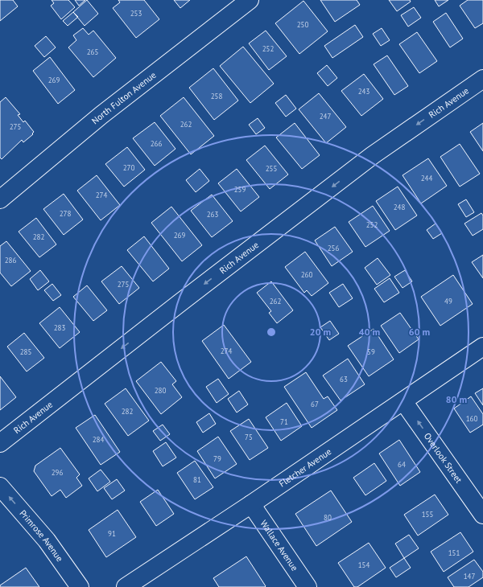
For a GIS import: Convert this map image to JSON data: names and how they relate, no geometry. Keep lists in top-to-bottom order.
{
  "streets": {
    "street": [
      "North Fulton Avenue",
      "Rich Avenue",
      "Overlook Street",
      "Fletcher Avenue",
      "Primrose Avenue",
      "Wallace Avenue"
    ]
  },
  "crossings": [
    ["Overlook Street", "Fletcher Avenue"],
    ["Fletcher Avenue", "Wallace Avenue"]
  ],
  "one_way": ["Rich Avenue", "Overlook Street", "Primrose Avenue"],
  "house_numbers": [
    "253",
    "250",
    "252",
    "265",
    "269",
    "243",
    "258",
    "247",
    "262",
    "275",
    "266",
    "270",
    "255",
    "244",
    "259",
    "274",
    "248",
    "278",
    "263",
    "252",
    "269",
    "282",
    "256",
    "286",
    "260",
    "275",
    "262",
    "49",
    "283",
    "274",
    "285",
    "59",
    "63",
    "280",
    "67",
    "282",
    "160",
    "71",
    "75",
    "284",
    "79",
    "64",
    "296",
    "81",
    "155",
    "80",
    "91",
    "151",
    "154",
    "147"
  ],
  "rings": [
    "20 m",
    "40 m",
    "60 m",
    "80 m"
  ]
}
